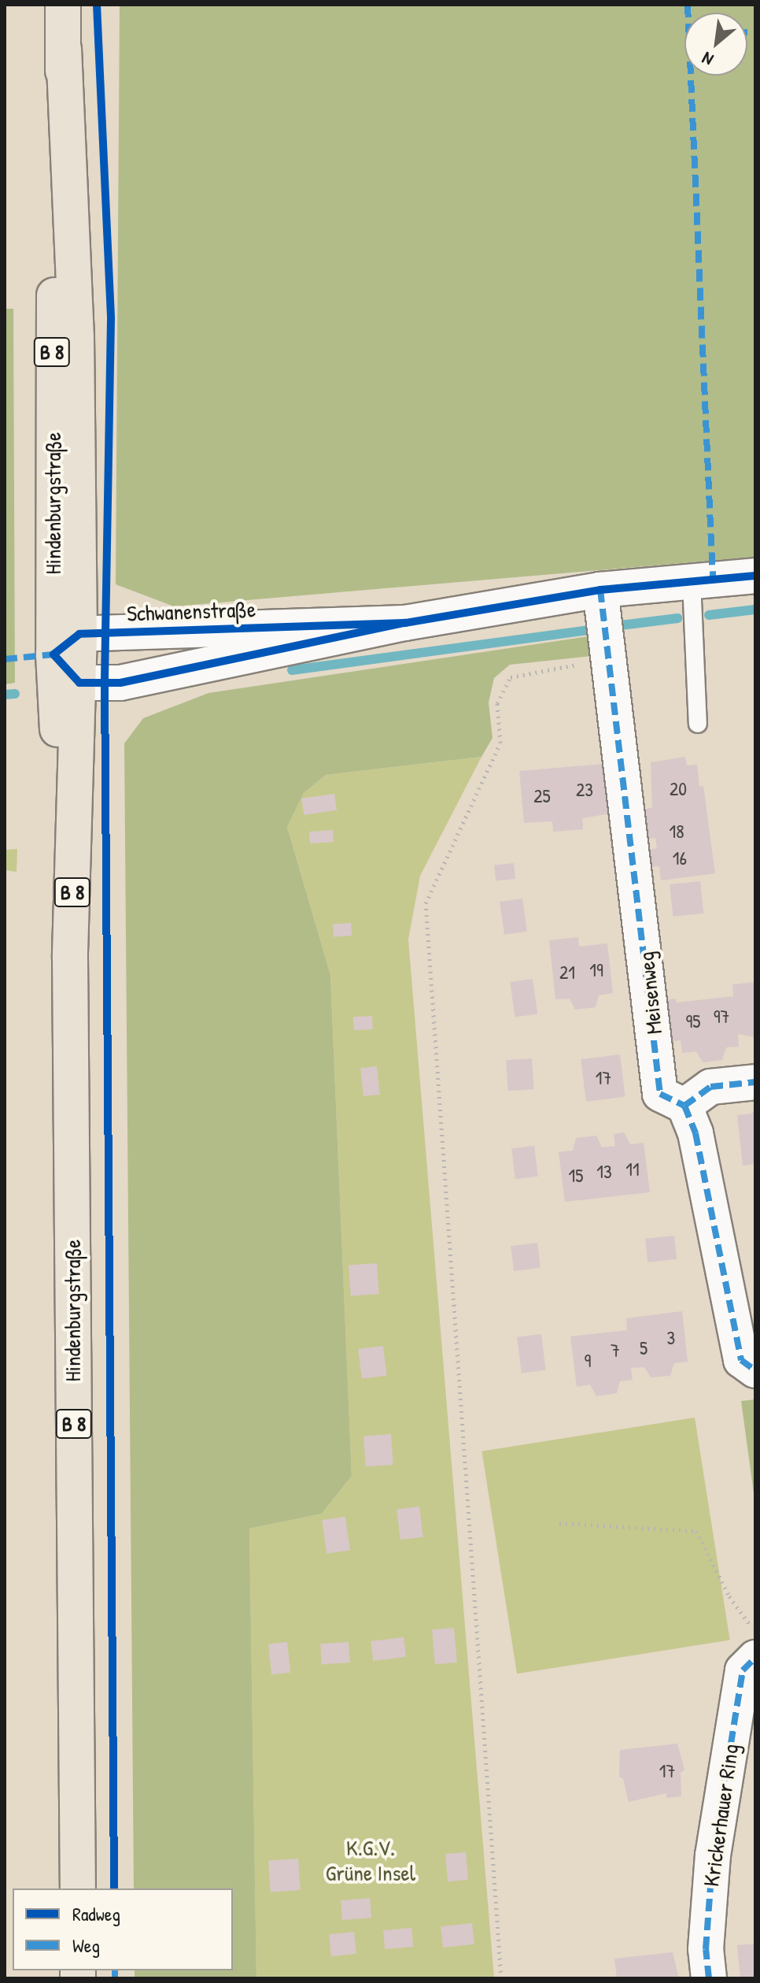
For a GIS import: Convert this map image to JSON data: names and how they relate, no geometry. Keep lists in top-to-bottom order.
{
  "streets": {
    "main road": ["B 8", "Hindenburgstraße"],
    "street": ["Schwanenstraße", "Meisenweg", "Krickerhauer Ring"]
  },
  "crossings": [
    ["Hindenburgstraße", "Schwanenstraße"],
    ["Schwanenstraße", "Meisenweg"]
  ],
  "parks": ["K.G.V. Grüne Insel"],
  "house_numbers": [
    "20",
    "23",
    "25",
    "18",
    "16",
    "19",
    "21",
    "97",
    "95",
    "17",
    "11",
    "13",
    "15",
    "3",
    "5",
    "7",
    "9",
    "17"
  ],
  "legend": ["Radweg", "Weg"],
  "north": "bottom left"
}
